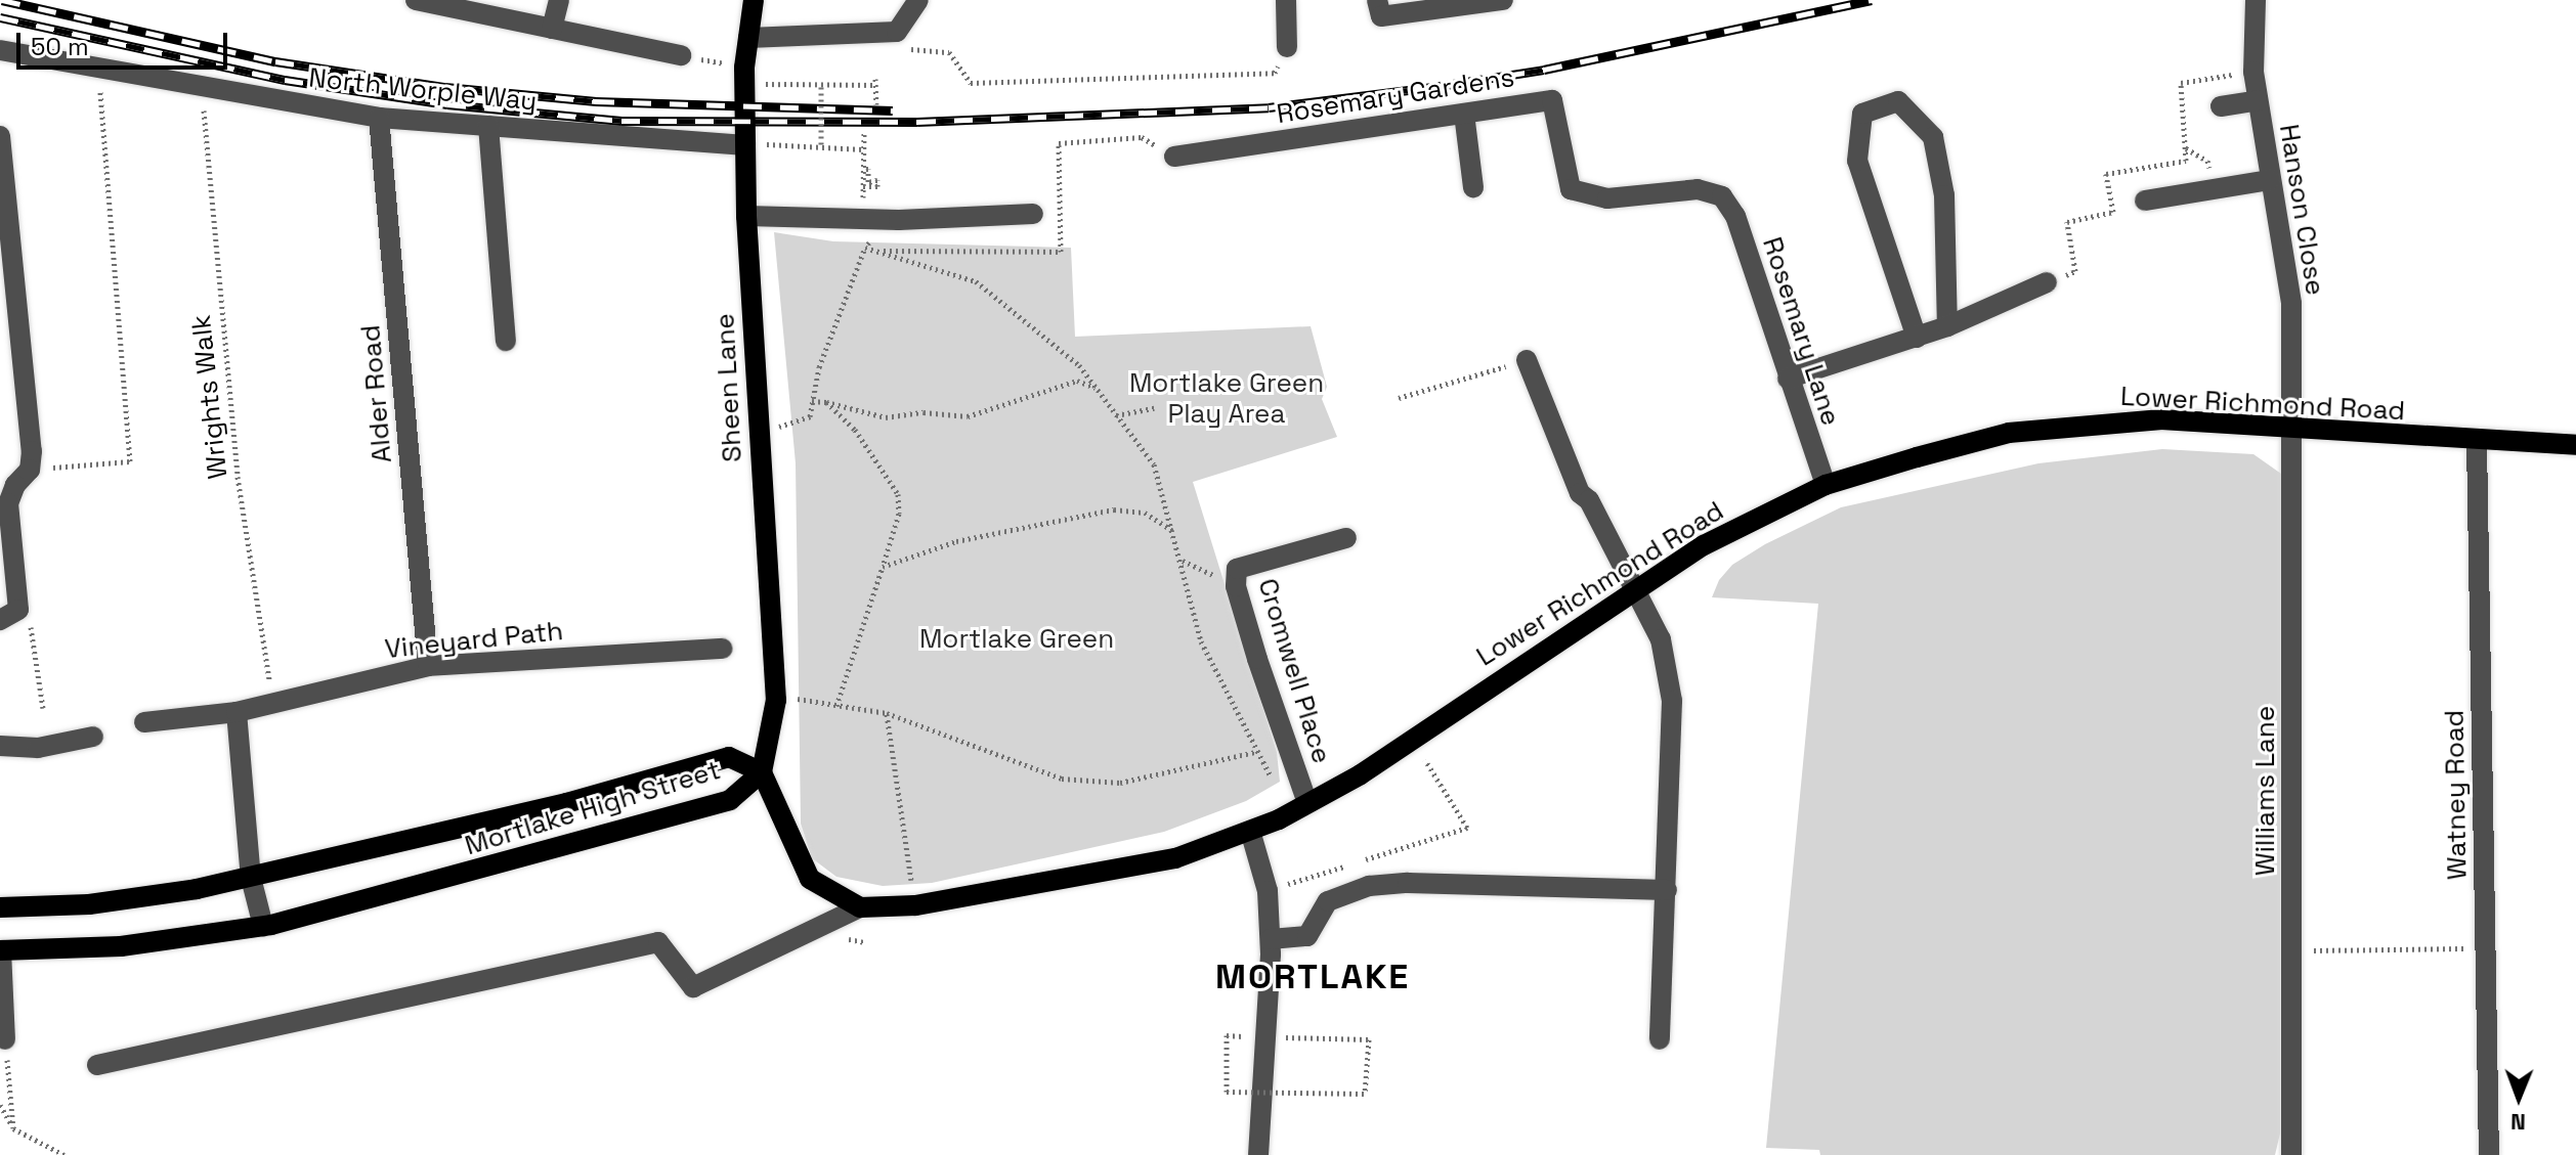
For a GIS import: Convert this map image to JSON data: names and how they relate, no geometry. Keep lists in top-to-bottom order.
{
  "streets": {
    "main road": ["Sheen Lane", "Lower Richmond Road", "Mortlake High Street"],
    "street": [
      "North Worple Way",
      "Rosemary Gardens",
      "Hanson Close",
      "Rosemary Lane",
      "Alder Road",
      "Vineyard Path",
      "Cromwell Place",
      "Williams Lane",
      "Watney Road"
    ],
    "path": ["Wrights Walk"]
  },
  "crossings": [
    ["North Worple Way", "Sheen Lane"],
    ["North Worple Way", "Alder Road"],
    ["North Worple Way", "Wrights Walk"],
    ["Rosemary Gardens", "Rosemary Lane"],
    ["Hanson Close", "Lower Richmond Road"],
    ["Hanson Close", "Williams Lane"],
    ["Rosemary Lane", "Lower Richmond Road"],
    ["Sheen Lane", "Mortlake High Street"],
    ["Alder Road", "Vineyard Path"],
    ["Wrights Walk", "Vineyard Path"],
    ["Lower Richmond Road", "Cromwell Place"],
    ["Lower Richmond Road", "Williams Lane"],
    ["Lower Richmond Road", "Watney Road"]
  ],
  "districts": ["MORTLAKE"],
  "parks": ["Mortlake Green Play Area", "Mortlake Green"],
  "scale_bar": "50 m",
  "north": "bottom"
}
